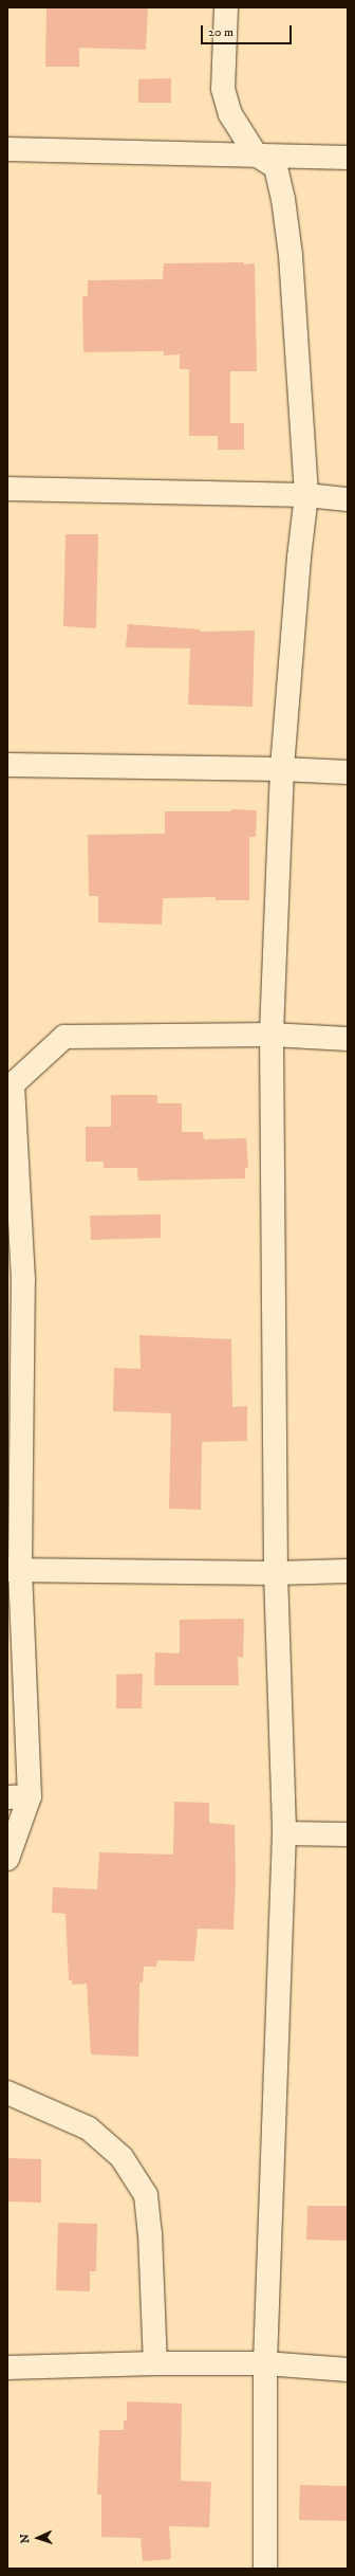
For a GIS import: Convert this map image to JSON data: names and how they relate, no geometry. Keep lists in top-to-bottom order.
{
  "scale_bar": "20 m",
  "north": "left"
}
